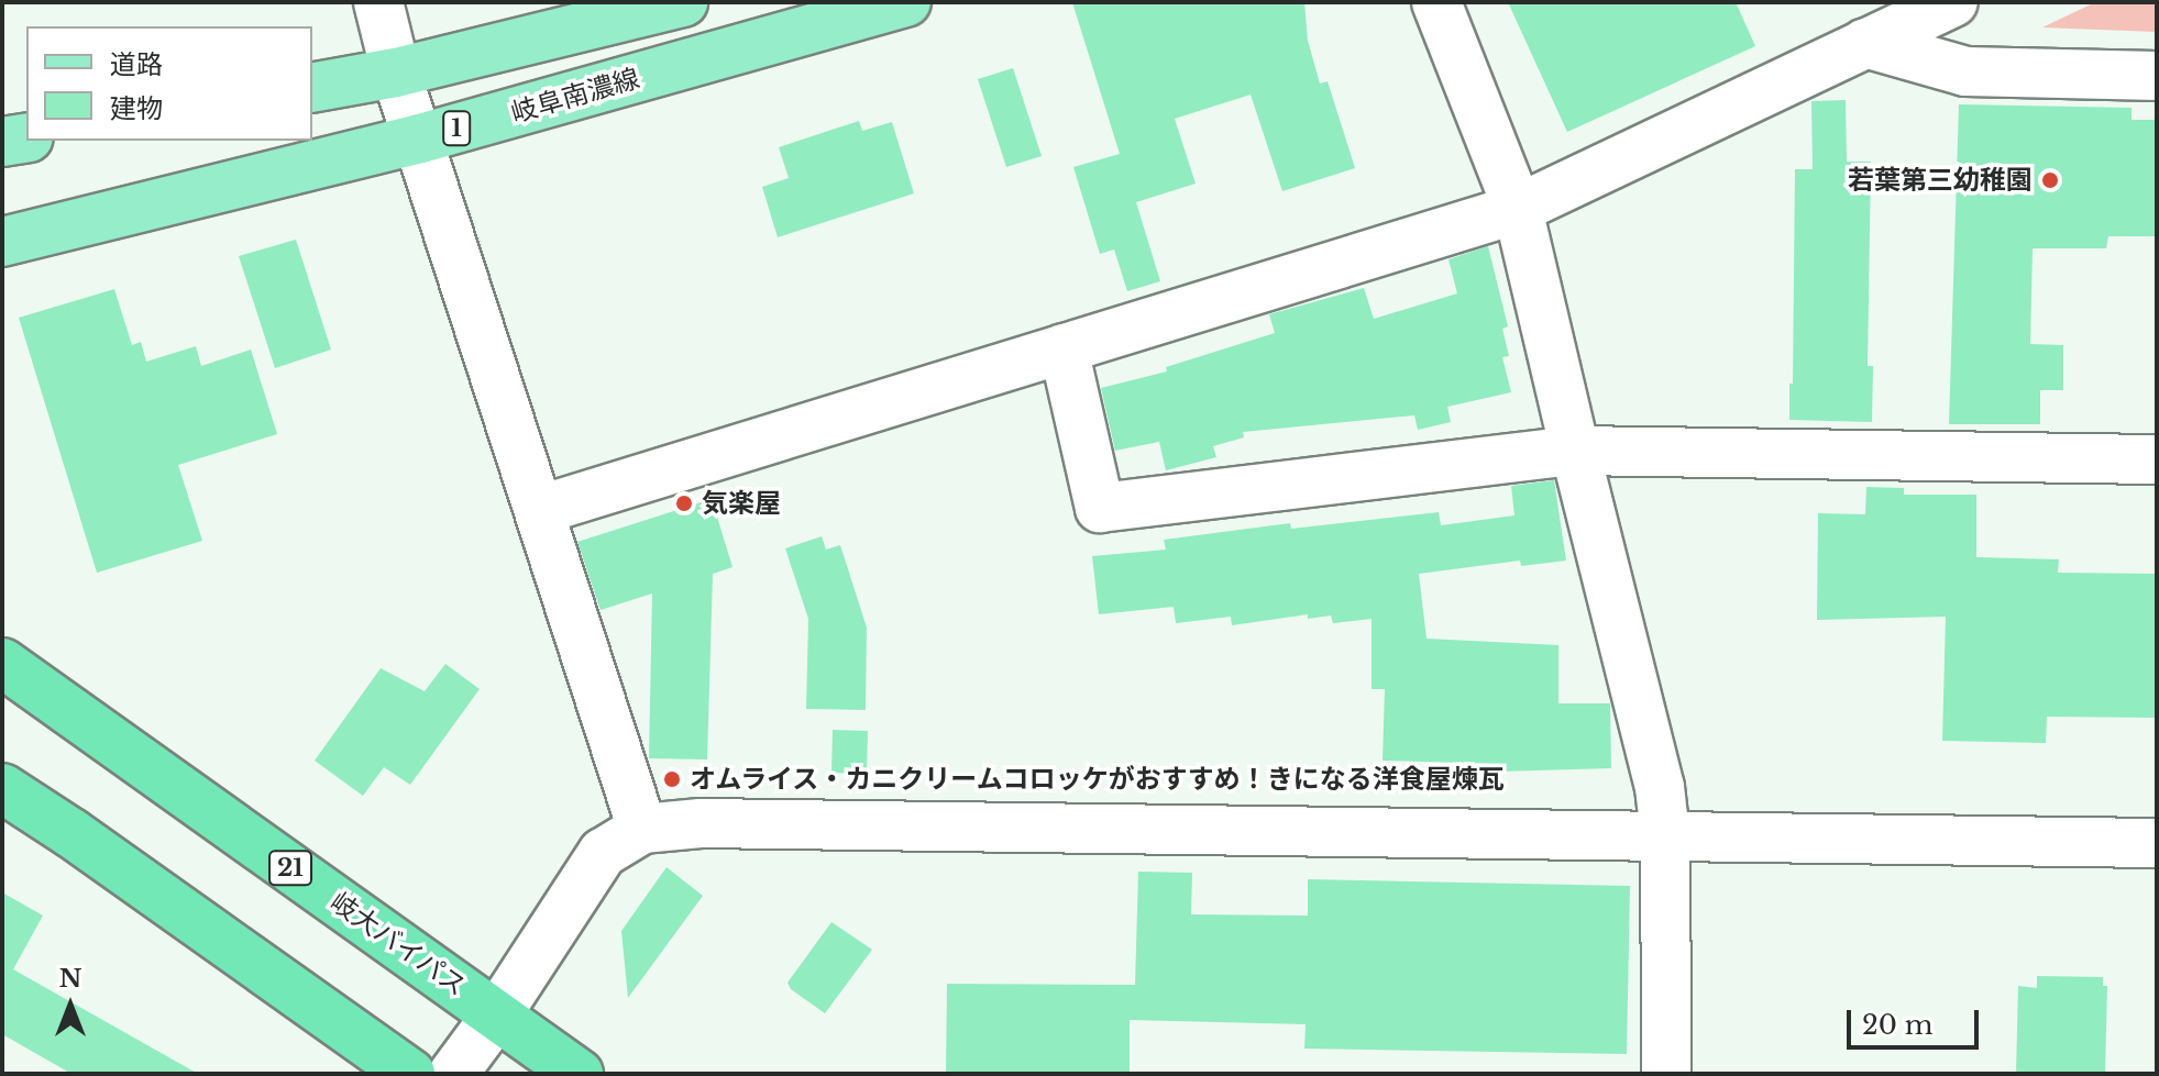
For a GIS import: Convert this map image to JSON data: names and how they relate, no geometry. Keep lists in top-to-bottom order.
{
  "streets": {
    "highway": ["21", "岐大バイパス"],
    "main road": ["岐阜南濃線", "1"]
  },
  "places": ["若葉第三幼稚園", "気楽屋", "オムライス・カニクリームコロッケがおすすめ！きになる洋食屋煉瓦"],
  "legend": ["道路", "建物"],
  "scale_bar": "20 m",
  "north": "top"
}
